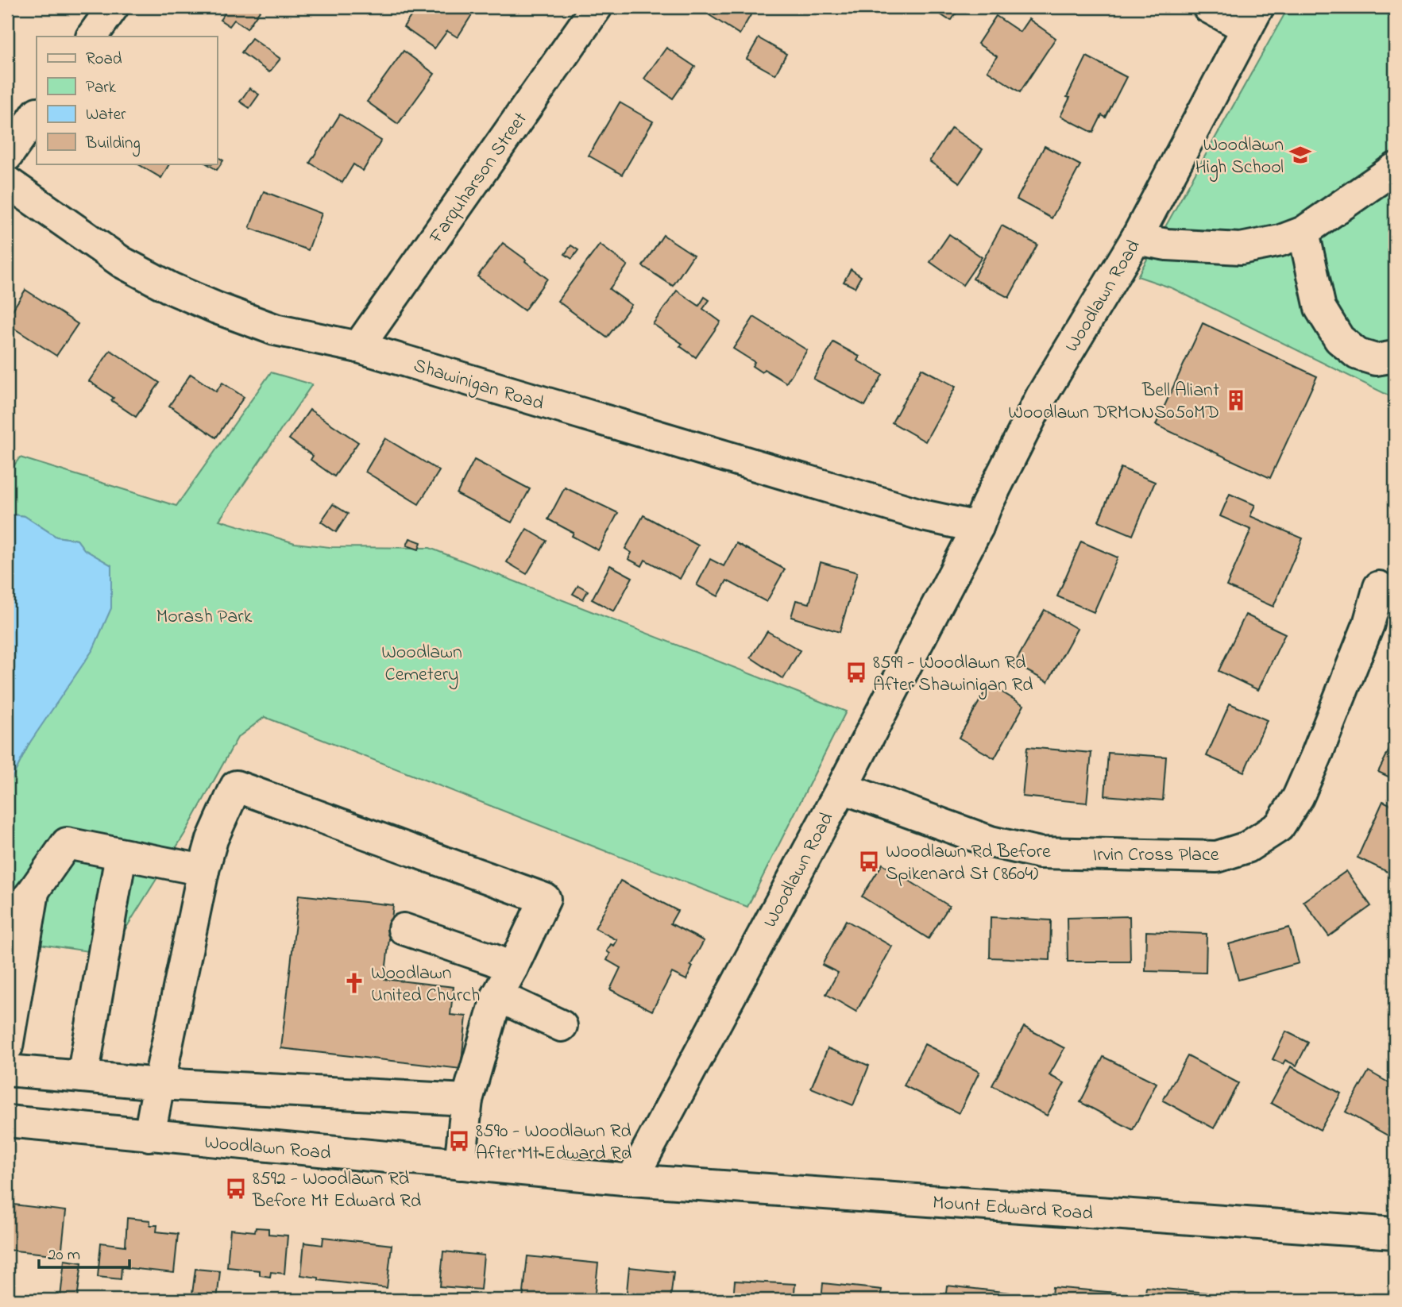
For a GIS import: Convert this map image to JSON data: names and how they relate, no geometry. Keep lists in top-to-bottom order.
{
  "streets": {
    "street": [
      "Farquharson Street",
      "Woodlawn Road",
      "Shawinigan Road",
      "Irvin Cross Place",
      "Mount Edward Road"
    ]
  },
  "crossings": [
    ["Farquharson Street", "Shawinigan Road"],
    ["Woodlawn Road", "Shawinigan Road"],
    ["Woodlawn Road", "Irvin Cross Place"],
    ["Woodlawn Road", "Mount Edward Road"]
  ],
  "parks": ["Morash Park", "Woodlawn Cemetery"],
  "places": {
    "school or university": ["Woodlawn High School"],
    "building": ["Bell Aliant Woodlawn DRMONS050MD"],
    "bus stop": [
      "8599 - Woodlawn Rd After Shawinigan Rd",
      "Woodlawn Rd Before Spikenard St (8604)",
      "8590 - Woodlawn Rd After Mt Edward Rd",
      "8592 - Woodlawn Rd Before Mt Edward Rd"
    ],
    "church": ["Woodlawn United Church"]
  },
  "legend": [
    "Road",
    "Park",
    "Water",
    "Building"
  ],
  "scale_bar": "20 m"
}
